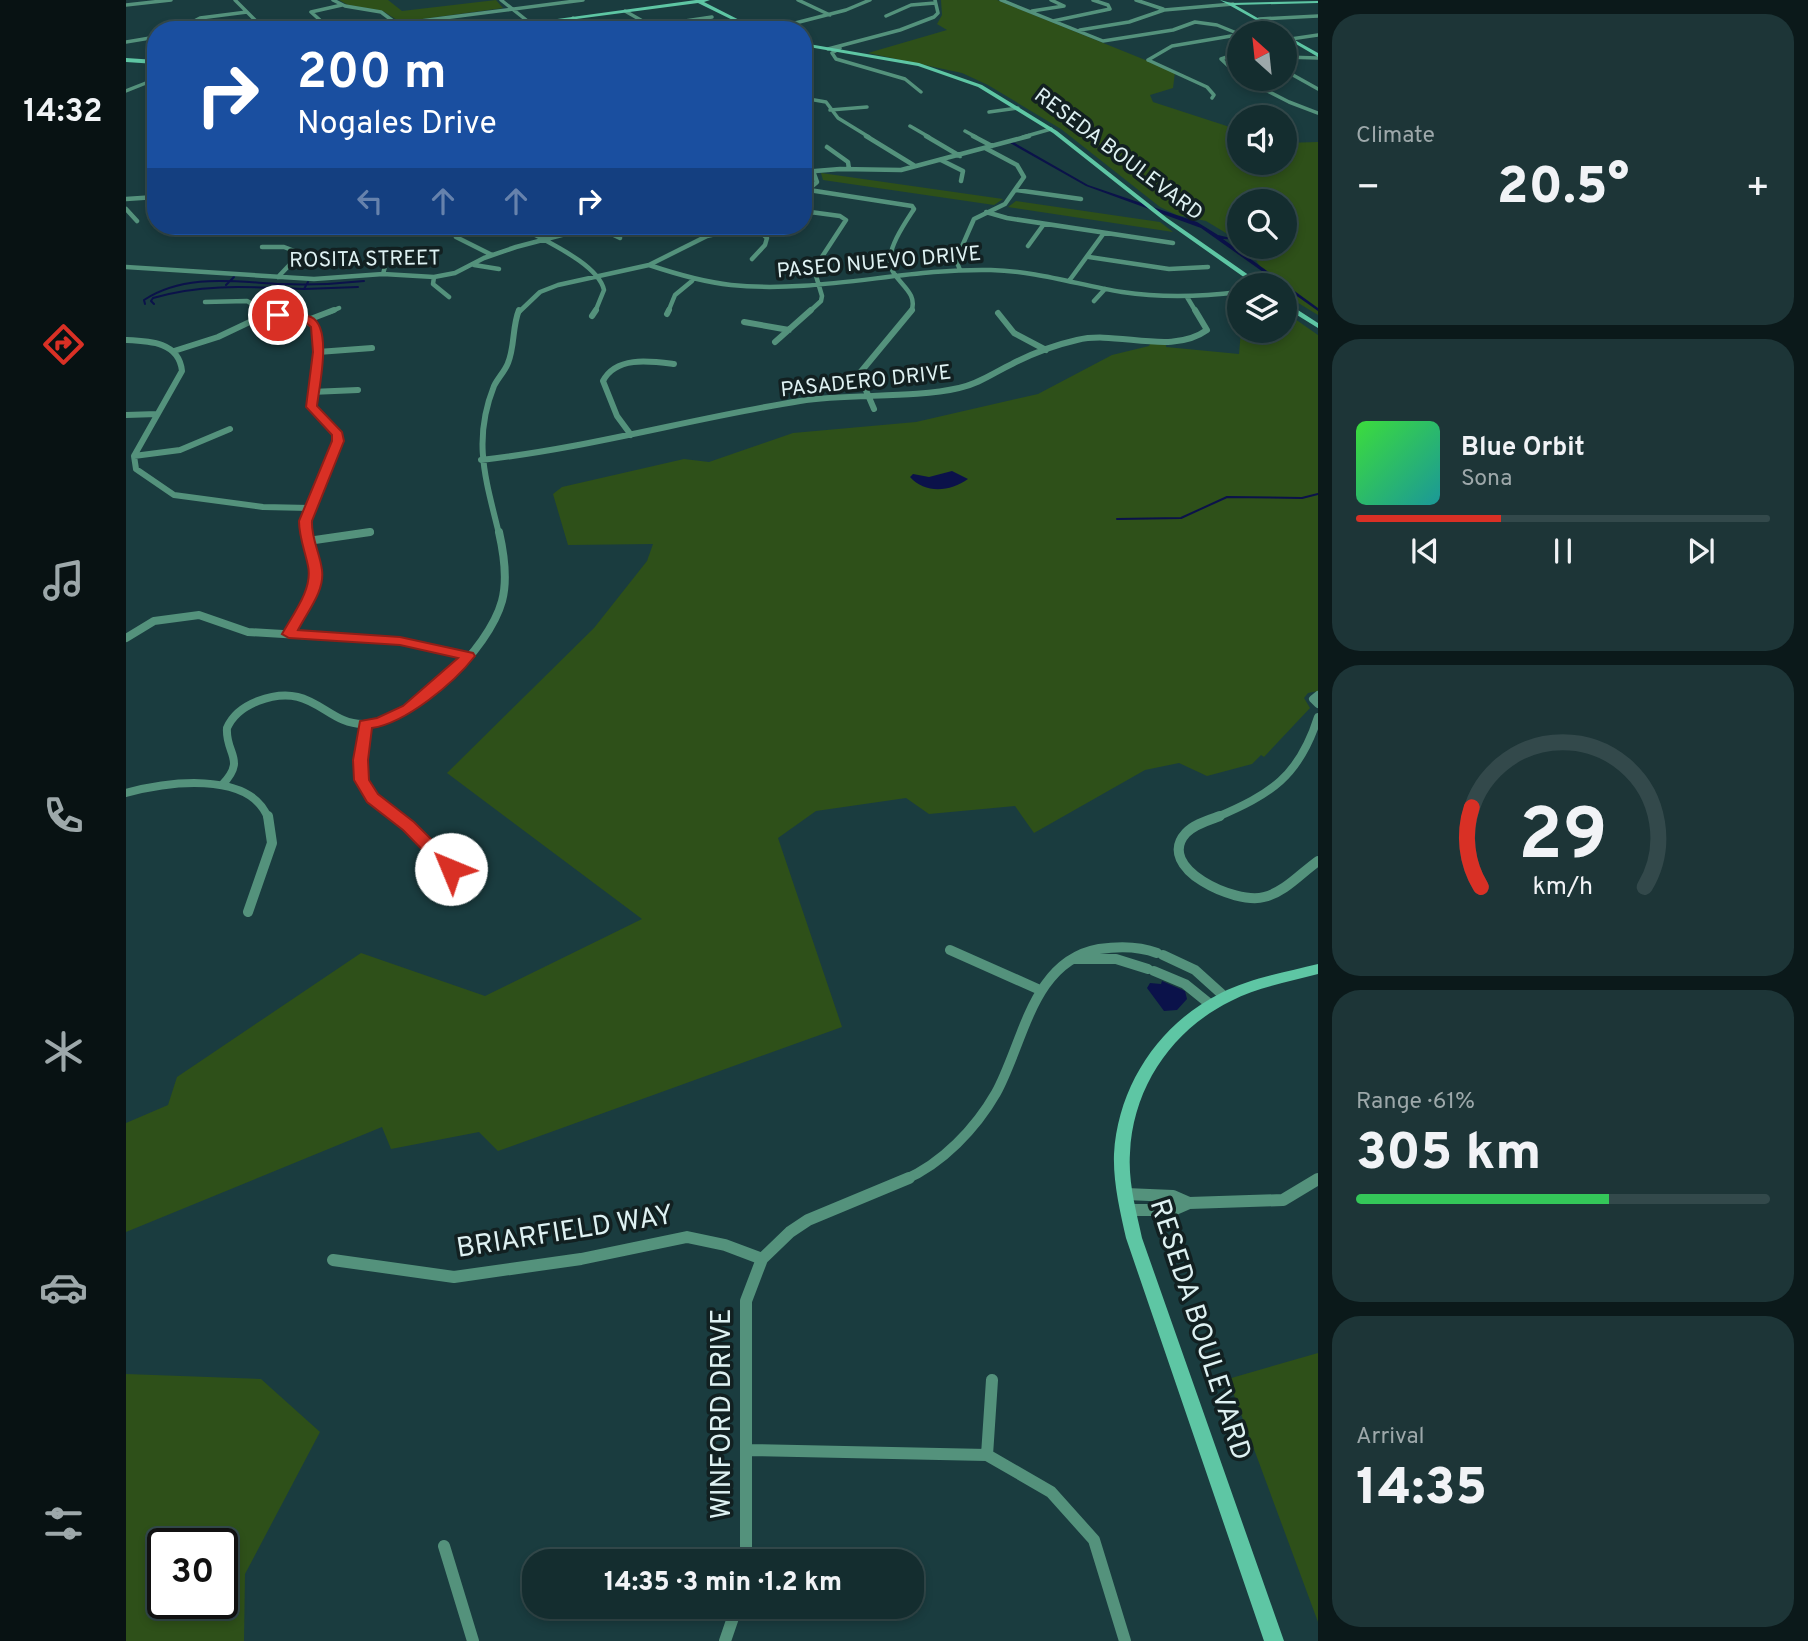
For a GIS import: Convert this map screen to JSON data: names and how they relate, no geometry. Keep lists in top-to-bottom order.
{
  "streets": {
    "main road": ["RESEDA BOULEVARD"],
    "street": [
      "ROSITA STREET",
      "PASEO NUEVO DRIVE",
      "PASADERO DRIVE",
      "BRIARFIELD WAY",
      "WINFORD DRIVE"
    ]
  },
  "crossings": [
    ["RESEDA BOULEVARD", "WINFORD DRIVE"],
    ["PASEO NUEVO DRIVE", "PASADERO DRIVE"],
    ["BRIARFIELD WAY", "WINFORD DRIVE"]
  ],
  "north": "top left",
  "page": {
    "tabs": "14:32",
    "tile": [
      "Climate",
      ["Range · 61%", "305 km"],
      ["Arrival", "14:35"]
    ],
    "turn": ["200 m", "Nogales Drive"],
    "heat": ["−", "20.5°", "+"],
    "song": ["Blue Orbit", "Sona"],
    "limit": "30",
    "trip": "14:35 · 3 min · 1.2 km",
    "gauge": ["29", "km/h"]
  }
}
